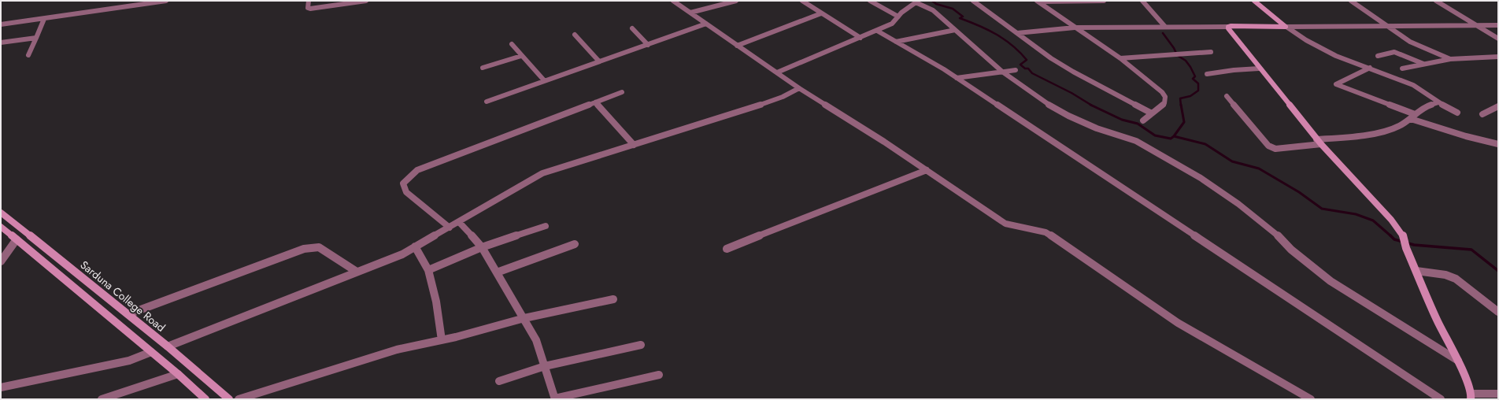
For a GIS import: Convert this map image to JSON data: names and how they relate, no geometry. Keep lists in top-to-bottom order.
{
  "streets": {
    "street": ["Sarduna College Road"]
  }
}
